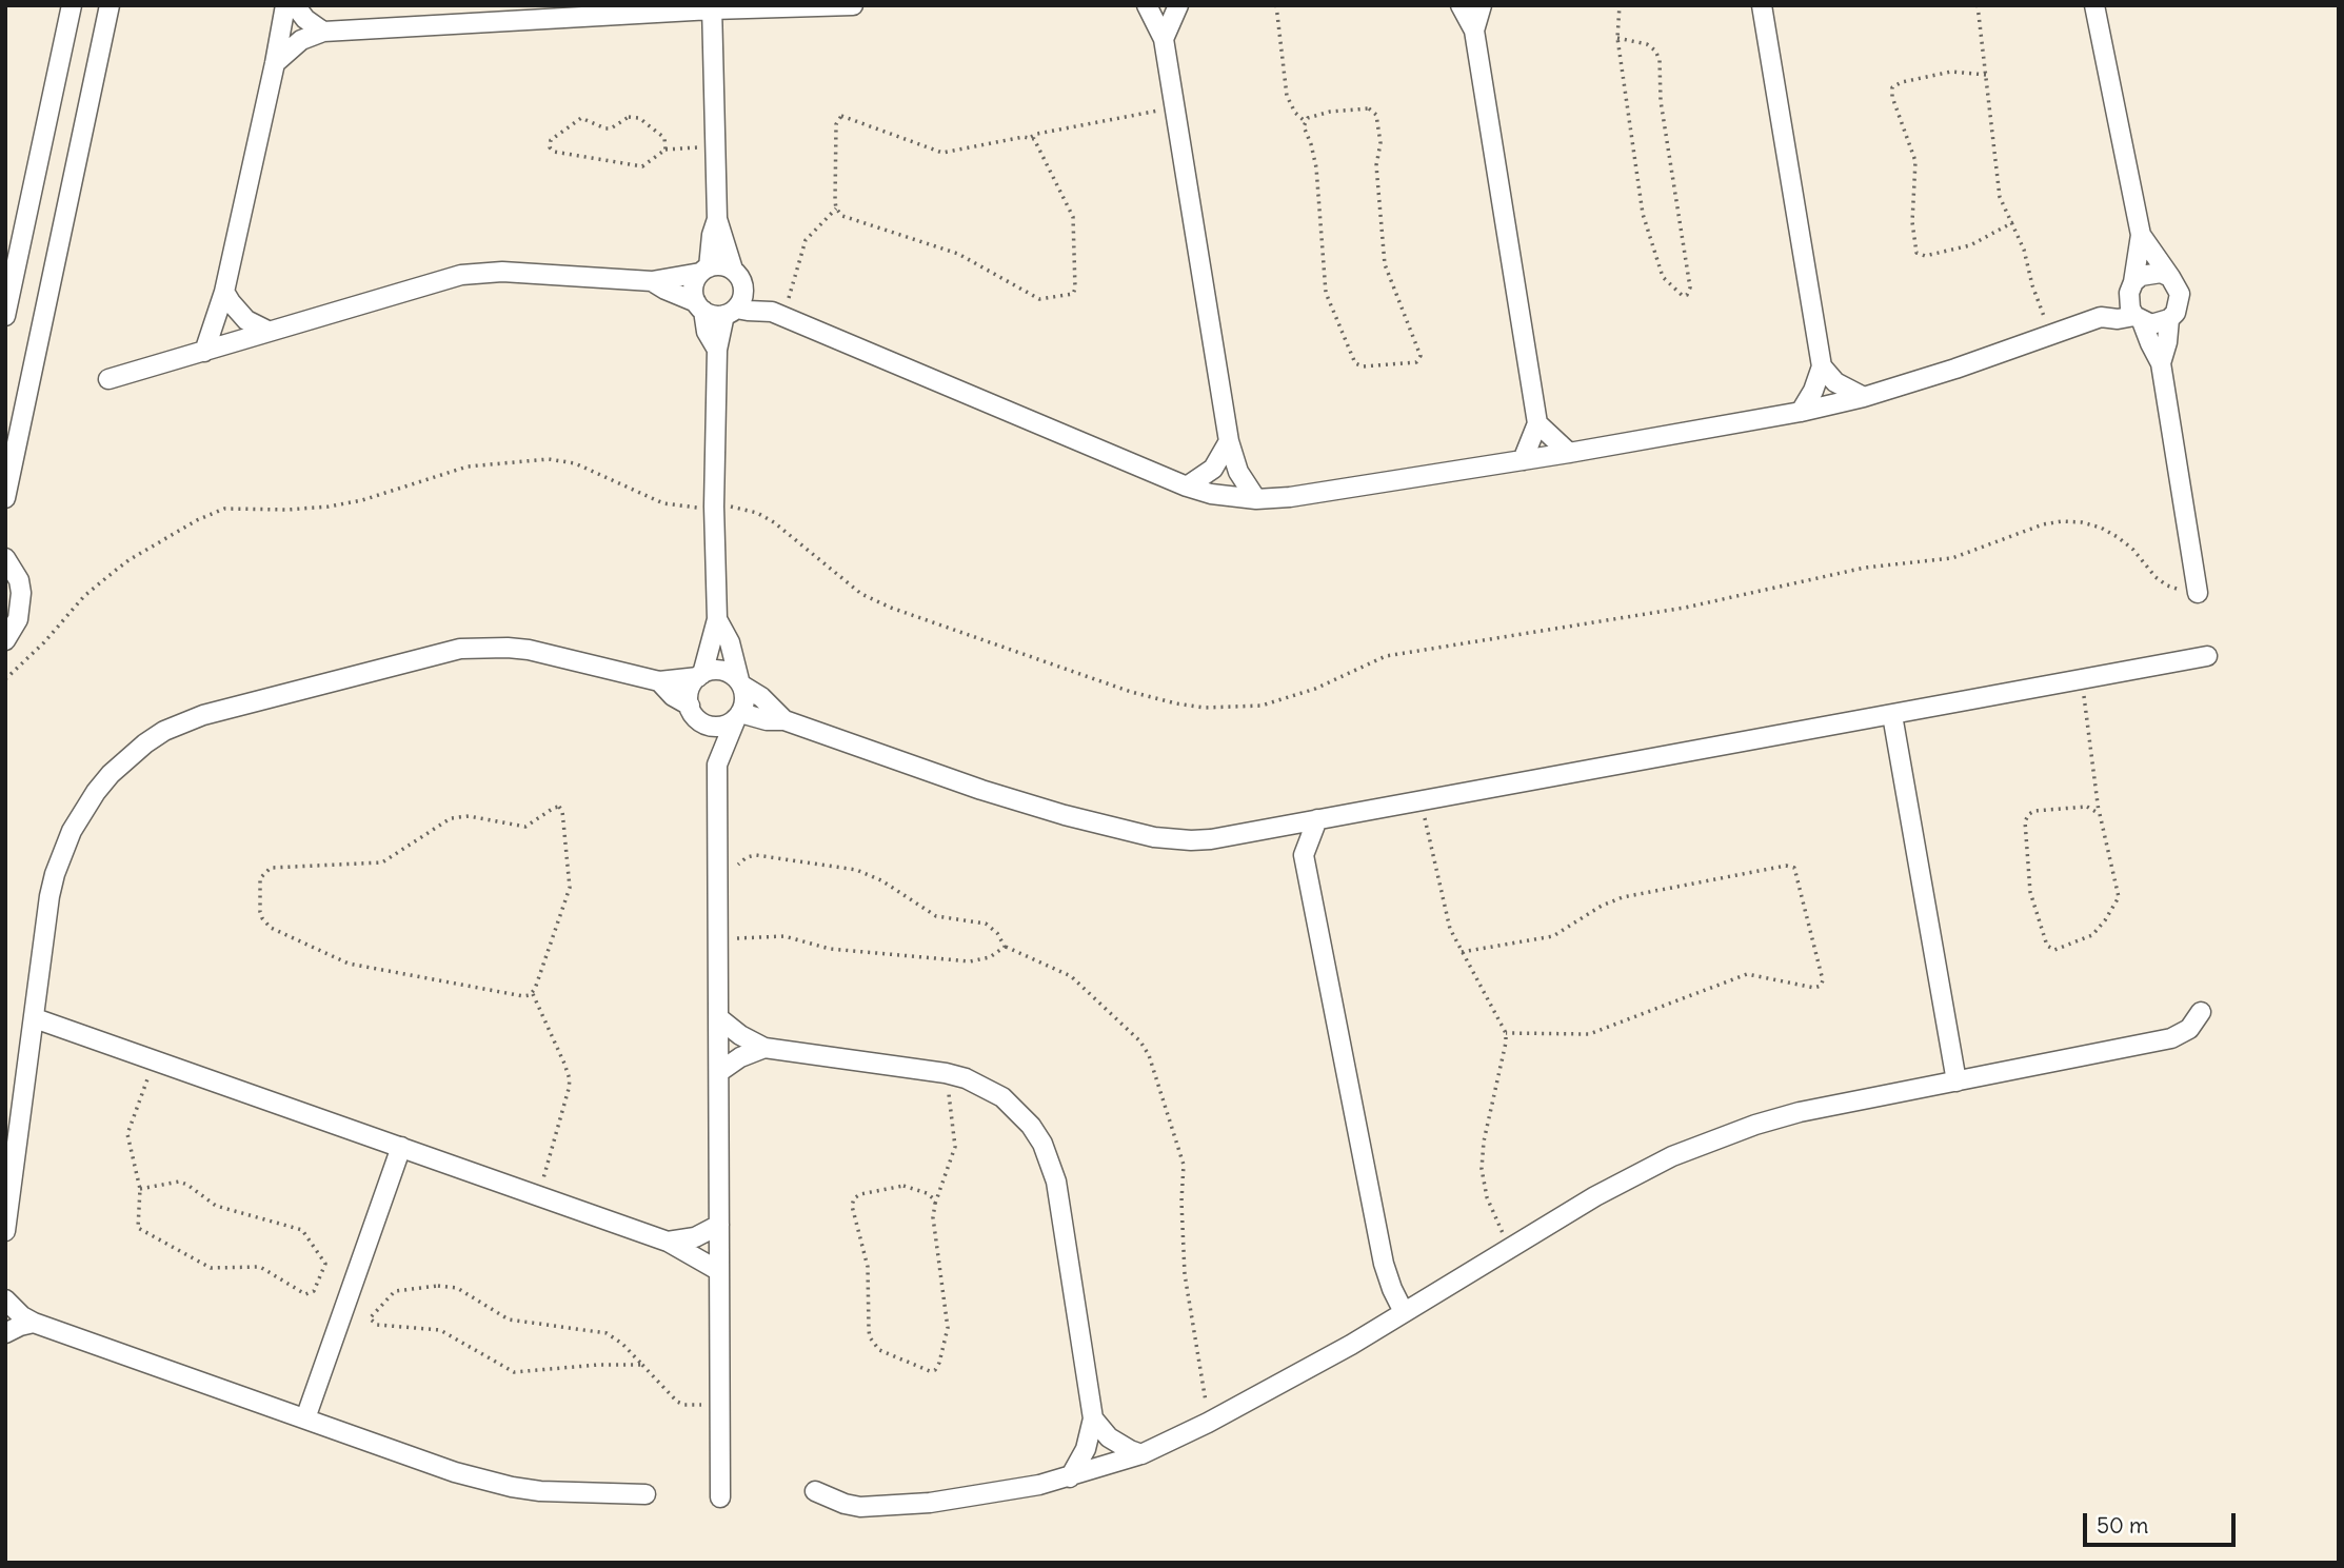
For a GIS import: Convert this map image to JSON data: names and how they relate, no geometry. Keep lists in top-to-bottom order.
{
  "scale_bar": "50 m"
}
